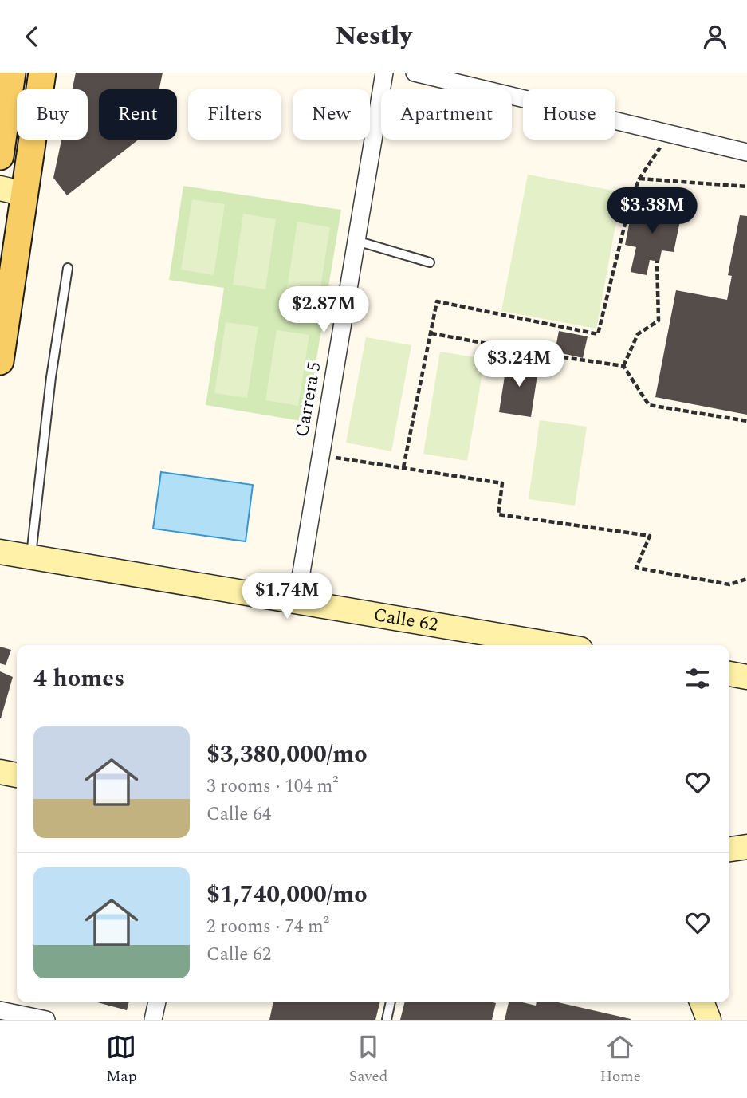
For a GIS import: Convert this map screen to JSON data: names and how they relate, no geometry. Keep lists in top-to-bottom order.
{
  "streets": {
    "street": ["Carrera 5", "Calle 62"]
  },
  "crossings": [
    ["Carrera 5", "Calle 62"]
  ],
  "page": {
    "header": "Nestly",
    "chip": [
      "Buy",
      "Rent",
      "Filters",
      "New",
      "Apartment",
      "House"
    ],
    "price": [
      "$3.38M",
      "$2.87M",
      "$3.24M",
      "$1.74M"
    ],
    "heading": "4 homes",
    "list": [
      {
        "name": "$3,380,000/mo",
        "note": "3 rooms · 104 m² · Calle 64"
      },
      {
        "name": "$1,740,000/mo",
        "note": "2 rooms · 74 m² · Calle 62"
      }
    ],
    "tabs": ["Map", "Saved", "Home"]
  }
}
